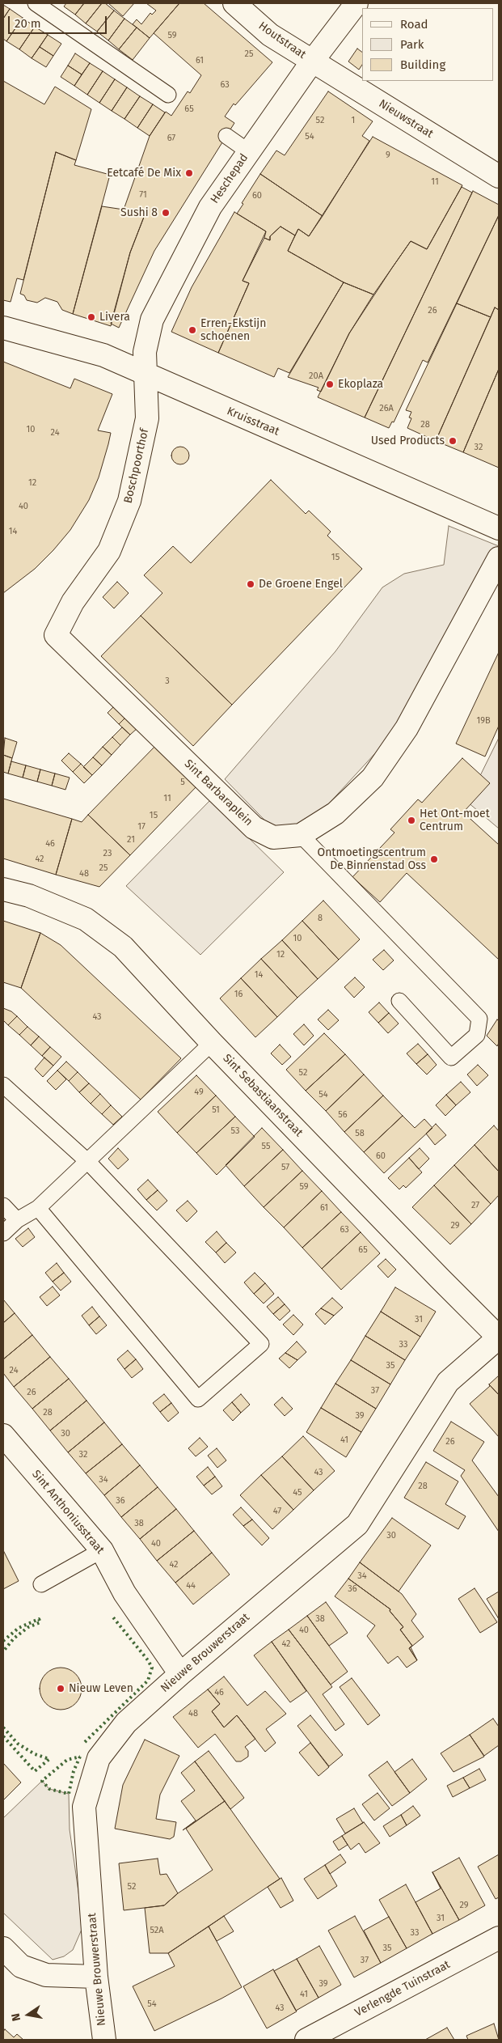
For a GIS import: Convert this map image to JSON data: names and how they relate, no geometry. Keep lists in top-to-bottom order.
{
  "streets": {
    "street": [
      "Houtstraat",
      "Nieuwstraat",
      "Heschepad",
      "Kruisstraat",
      "Boschpoorthof",
      "Sint Barbaraplein",
      "Sint Sebastiaanstraat",
      "Sint Anthoniusstraat",
      "Nieuwe Brouwerstraat",
      "Verlengde Tuinstraat"
    ]
  },
  "crossings": [
    ["Houtstraat", "Nieuwstraat"],
    ["Houtstraat", "Heschepad"],
    ["Nieuwstraat", "Heschepad"],
    ["Heschepad", "Kruisstraat"],
    ["Heschepad", "Boschpoorthof"],
    ["Kruisstraat", "Boschpoorthof"],
    ["Boschpoorthof", "Sint Barbaraplein"],
    ["Sint Sebastiaanstraat", "Nieuwe Brouwerstraat"],
    ["Sint Anthoniusstraat", "Nieuwe Brouwerstraat"]
  ],
  "places": [
    "Eetcafé De Mix",
    "Sushi 8",
    "Livera",
    "Erren-Ekstijn schoenen",
    "Ekoplaza",
    "Used Products",
    "De Groene Engel",
    "Het Ont-moet Centrum",
    "Ontmoetingscentrum De Binnenstad Oss",
    "Nieuw Leven"
  ],
  "house_numbers": [
    "59",
    "25",
    "61",
    "63",
    "65",
    "52",
    "1",
    "54",
    "67",
    "9",
    "11",
    "71",
    "60",
    "26",
    "20A",
    "26A",
    "28",
    "10",
    "24",
    "32",
    "12",
    "40",
    "14",
    "15",
    "3",
    "19B",
    "5",
    "11",
    "15",
    "17",
    "21",
    "46",
    "23",
    "42",
    "25",
    "48",
    "8",
    "10",
    "12",
    "14",
    "16",
    "43",
    "52",
    "49",
    "54",
    "51",
    "56",
    "53",
    "58",
    "55",
    "60",
    "57",
    "59",
    "27",
    "61",
    "29",
    "63",
    "65",
    "31",
    "33",
    "35",
    "24",
    "37",
    "26",
    "28",
    "39",
    "30",
    "41",
    "26",
    "32",
    "43",
    "34",
    "28",
    "45",
    "36",
    "47",
    "38",
    "30",
    "40",
    "42",
    "34",
    "44",
    "36",
    "38",
    "40",
    "42",
    "46",
    "48",
    "52",
    "29",
    "31",
    "52A",
    "33",
    "35",
    "37",
    "39",
    "41",
    "54",
    "43"
  ],
  "legend": ["Road", "Park", "Building"],
  "scale_bar": "20 m",
  "north": "left"
}
